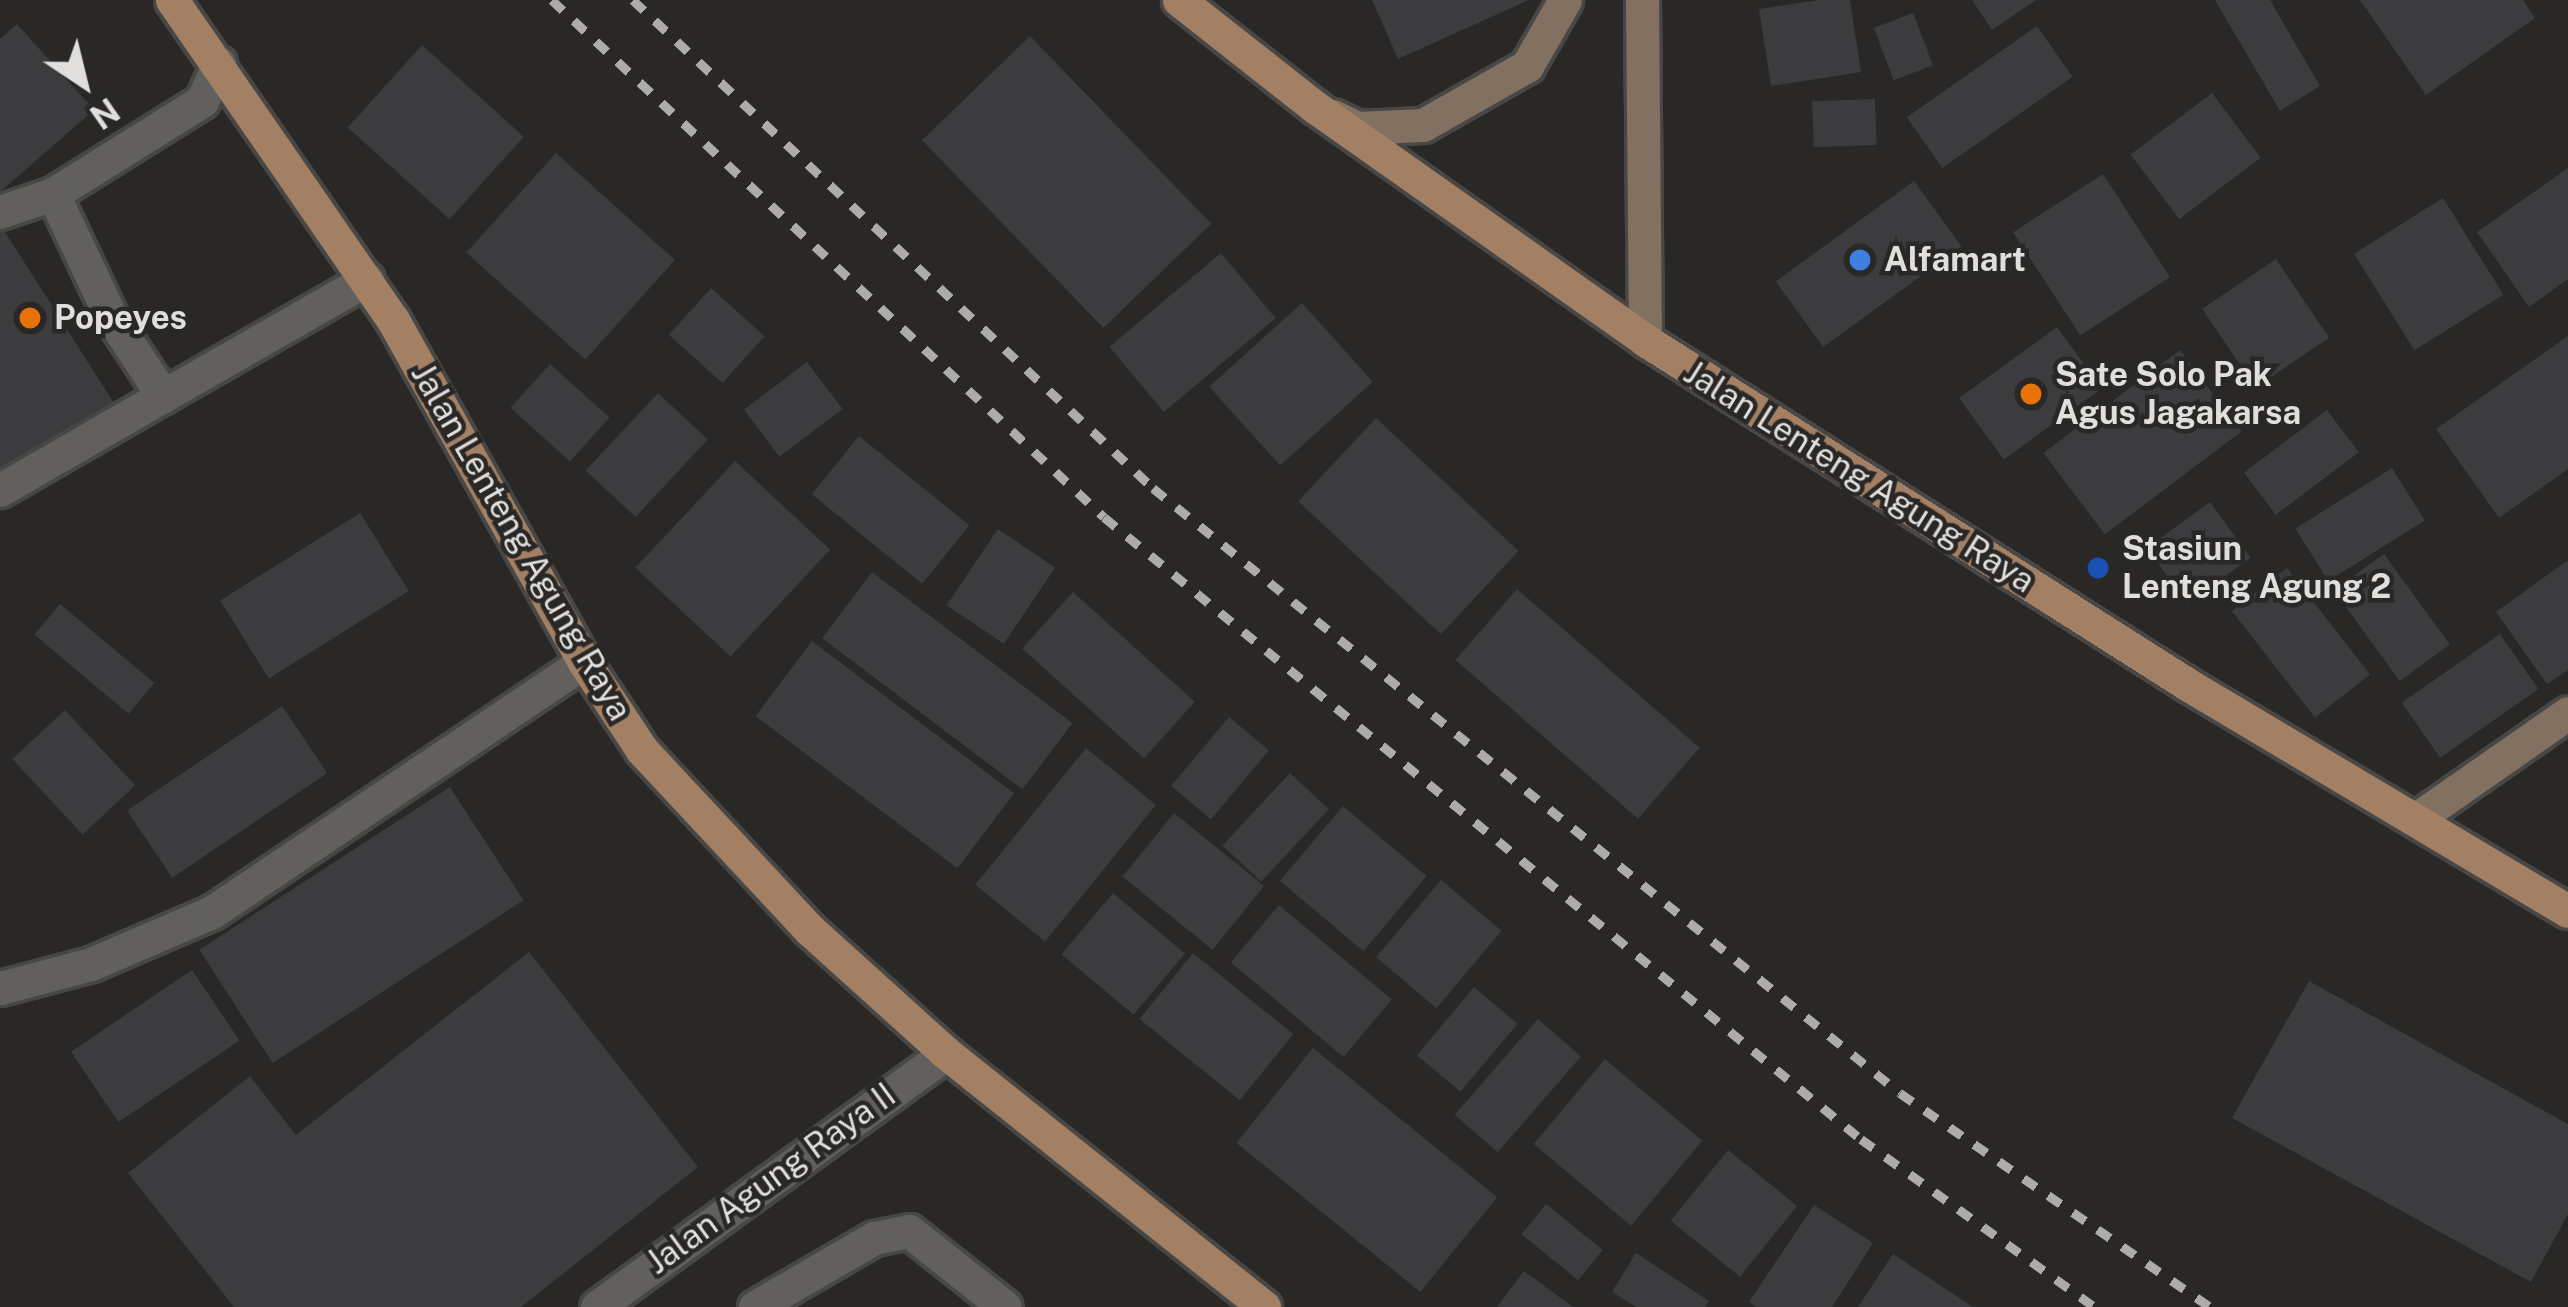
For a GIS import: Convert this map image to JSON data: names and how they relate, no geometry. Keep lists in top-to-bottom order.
{
  "streets": {
    "main road": ["Jalan Lenteng Agung Raya"],
    "street": ["Jalan Agung Raya II"]
  },
  "crossings": [
    ["Jalan Lenteng Agung Raya", "Jalan Agung Raya II"]
  ],
  "places": [
    "Alfamart",
    "Popeyes",
    "Sate Solo Pak Agus Jagakarsa",
    "Stasiun Lenteng Agung 2"
  ],
  "north": "bottom right"
}
